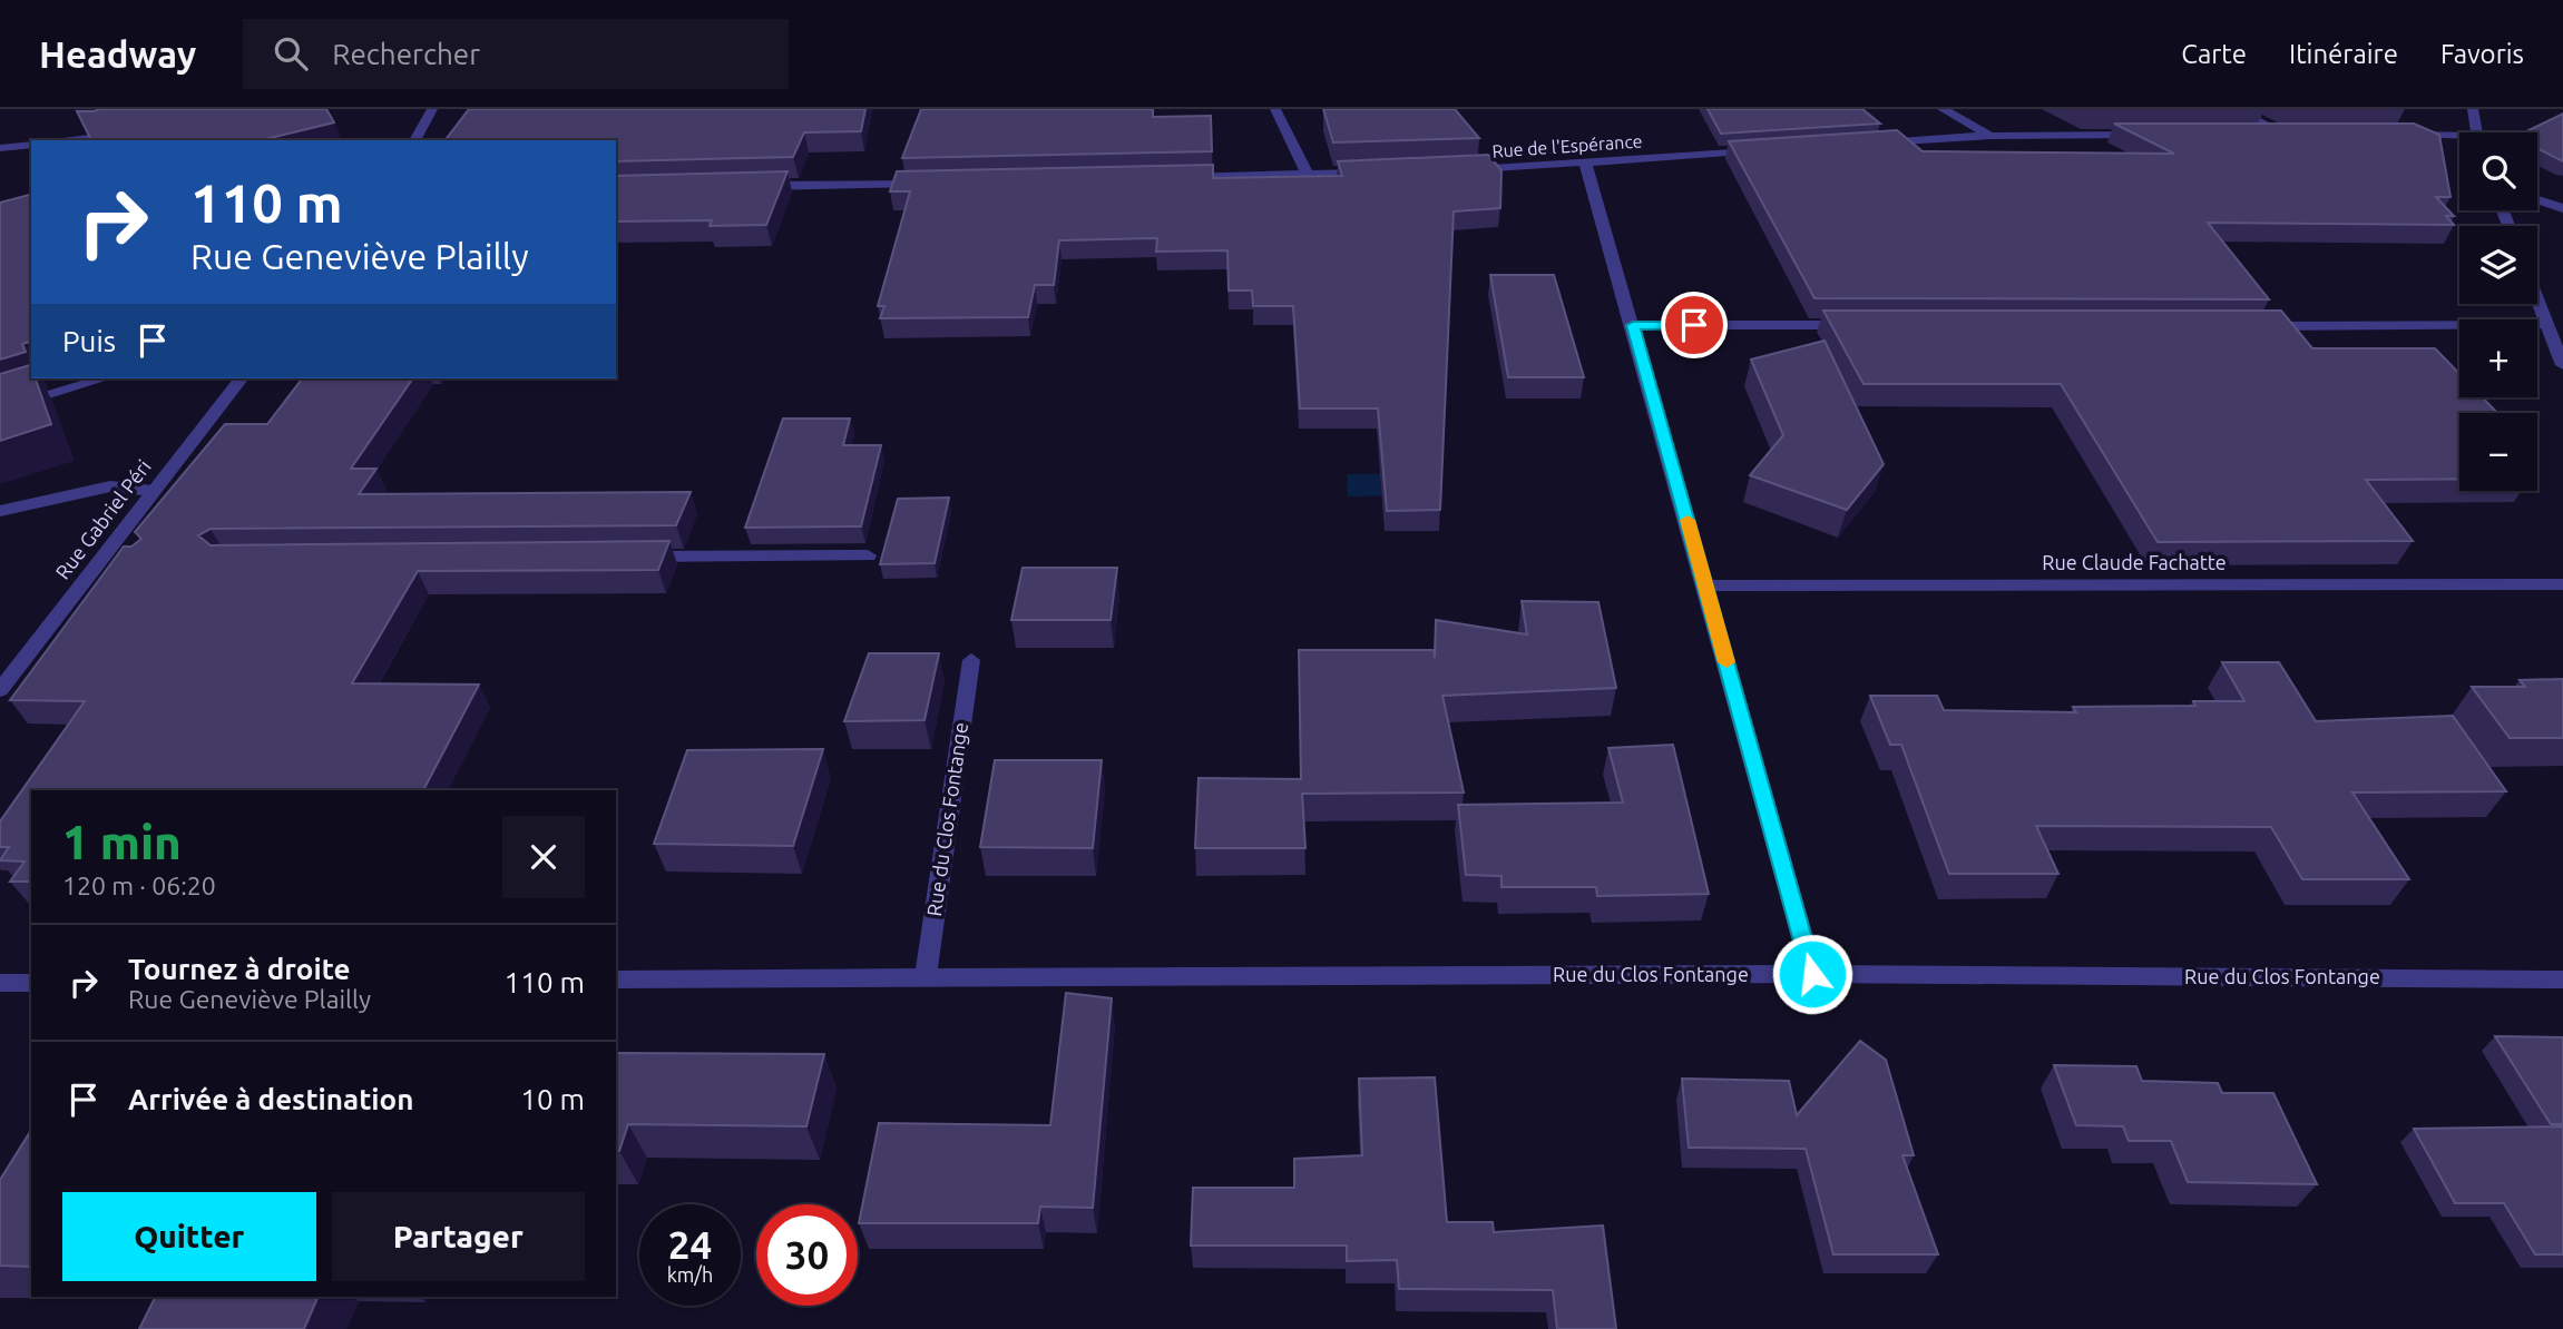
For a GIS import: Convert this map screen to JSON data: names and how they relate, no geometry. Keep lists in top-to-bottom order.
{
  "streets": {
    "street": [
      "Rue de l'Espérance",
      "Rue Gabriel Péri",
      "Rue Claude Fachatte",
      "Rue du Clos Fontange"
    ]
  },
  "page": {
    "header": "Headway",
    "search": "Rechercher",
    "nav": ["Carte", "Itinéraire", "Favoris"],
    "map_buttons": ["+", "−"],
    "turn": ["110 m", "Rue Geneviève Plailly"],
    "then": "Puis",
    "heading": ["1 min", "120 m · 06:20"],
    "list": [
      {
        "name": "Tournez à droite",
        "note": "Rue Geneviève Plailly",
        "value": "110 m"
      },
      {
        "name": "Arrivée à destination",
        "value": "10 m"
      }
    ],
    "buttons": ["Quitter", "Partager"],
    "speed": "24 km/h",
    "limit": "30"
  }
}
